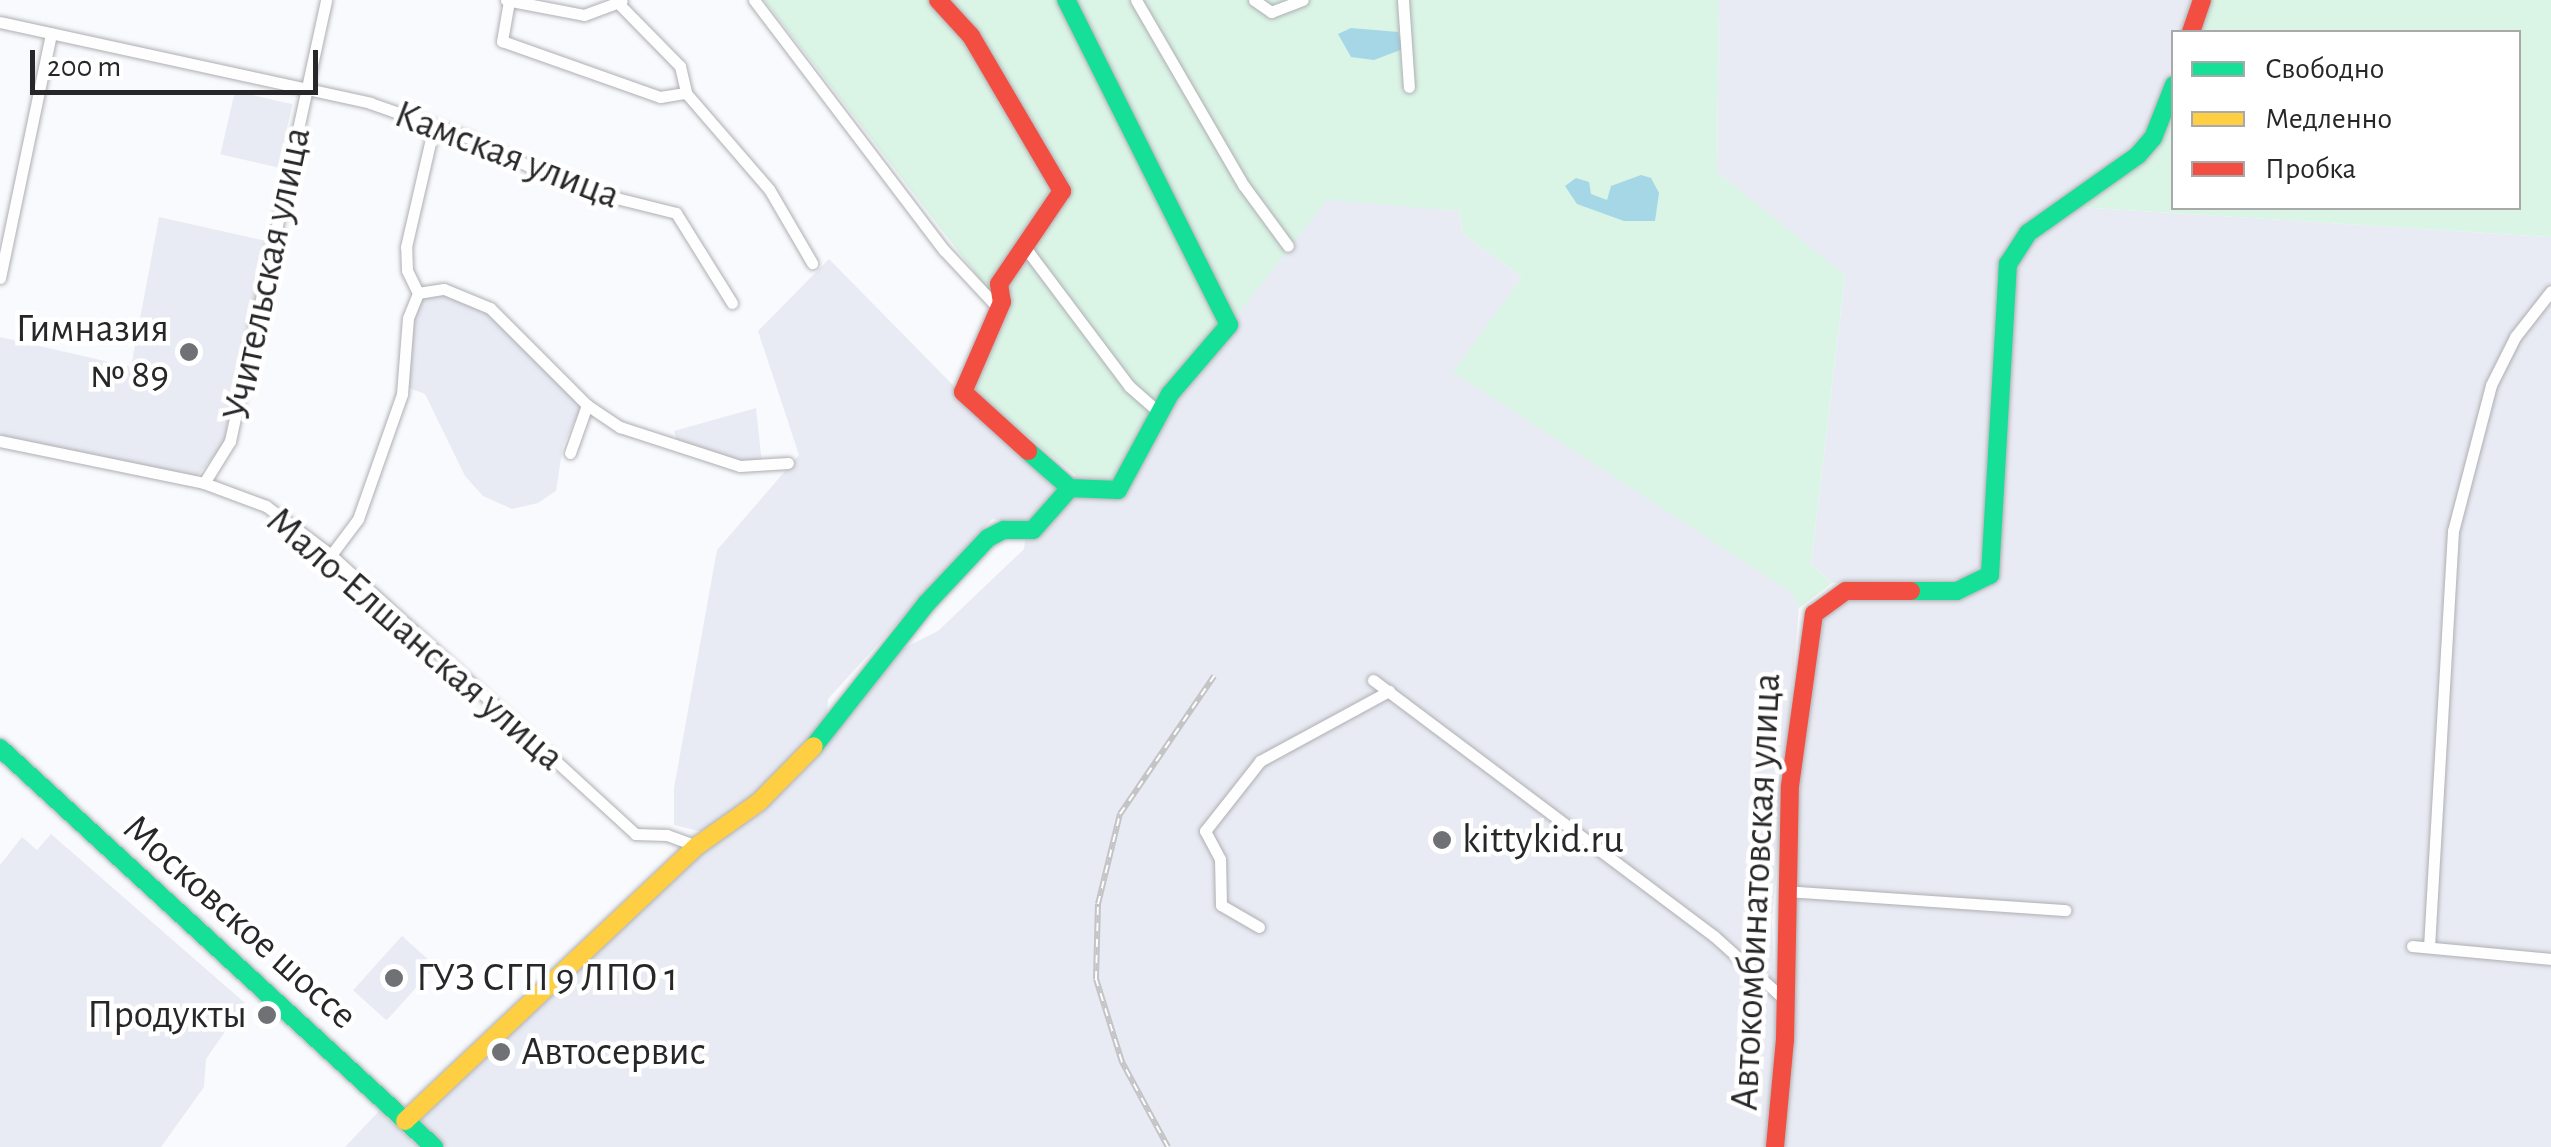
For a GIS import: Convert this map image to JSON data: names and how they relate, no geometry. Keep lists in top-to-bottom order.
{
  "streets": {
    "street": [
      "Камская улица",
      "Учительская улица",
      "Мало-Елшанская улица",
      "Автокомбинатовская улица",
      "Московское шоссе"
    ]
  },
  "crossings": [
    ["Камская улица", "Учительская улица"],
    ["Учительская улица", "Мало-Елшанская улица"]
  ],
  "places": [
    "Гимназия № 89",
    "kittykid.ru",
    "ГУЗ СГП 9 ЛПО 1",
    "Продукты",
    "Автосервис"
  ],
  "legend": ["Свободно", "Медленно", "Пробка"],
  "scale_bar": "200 m"
}
